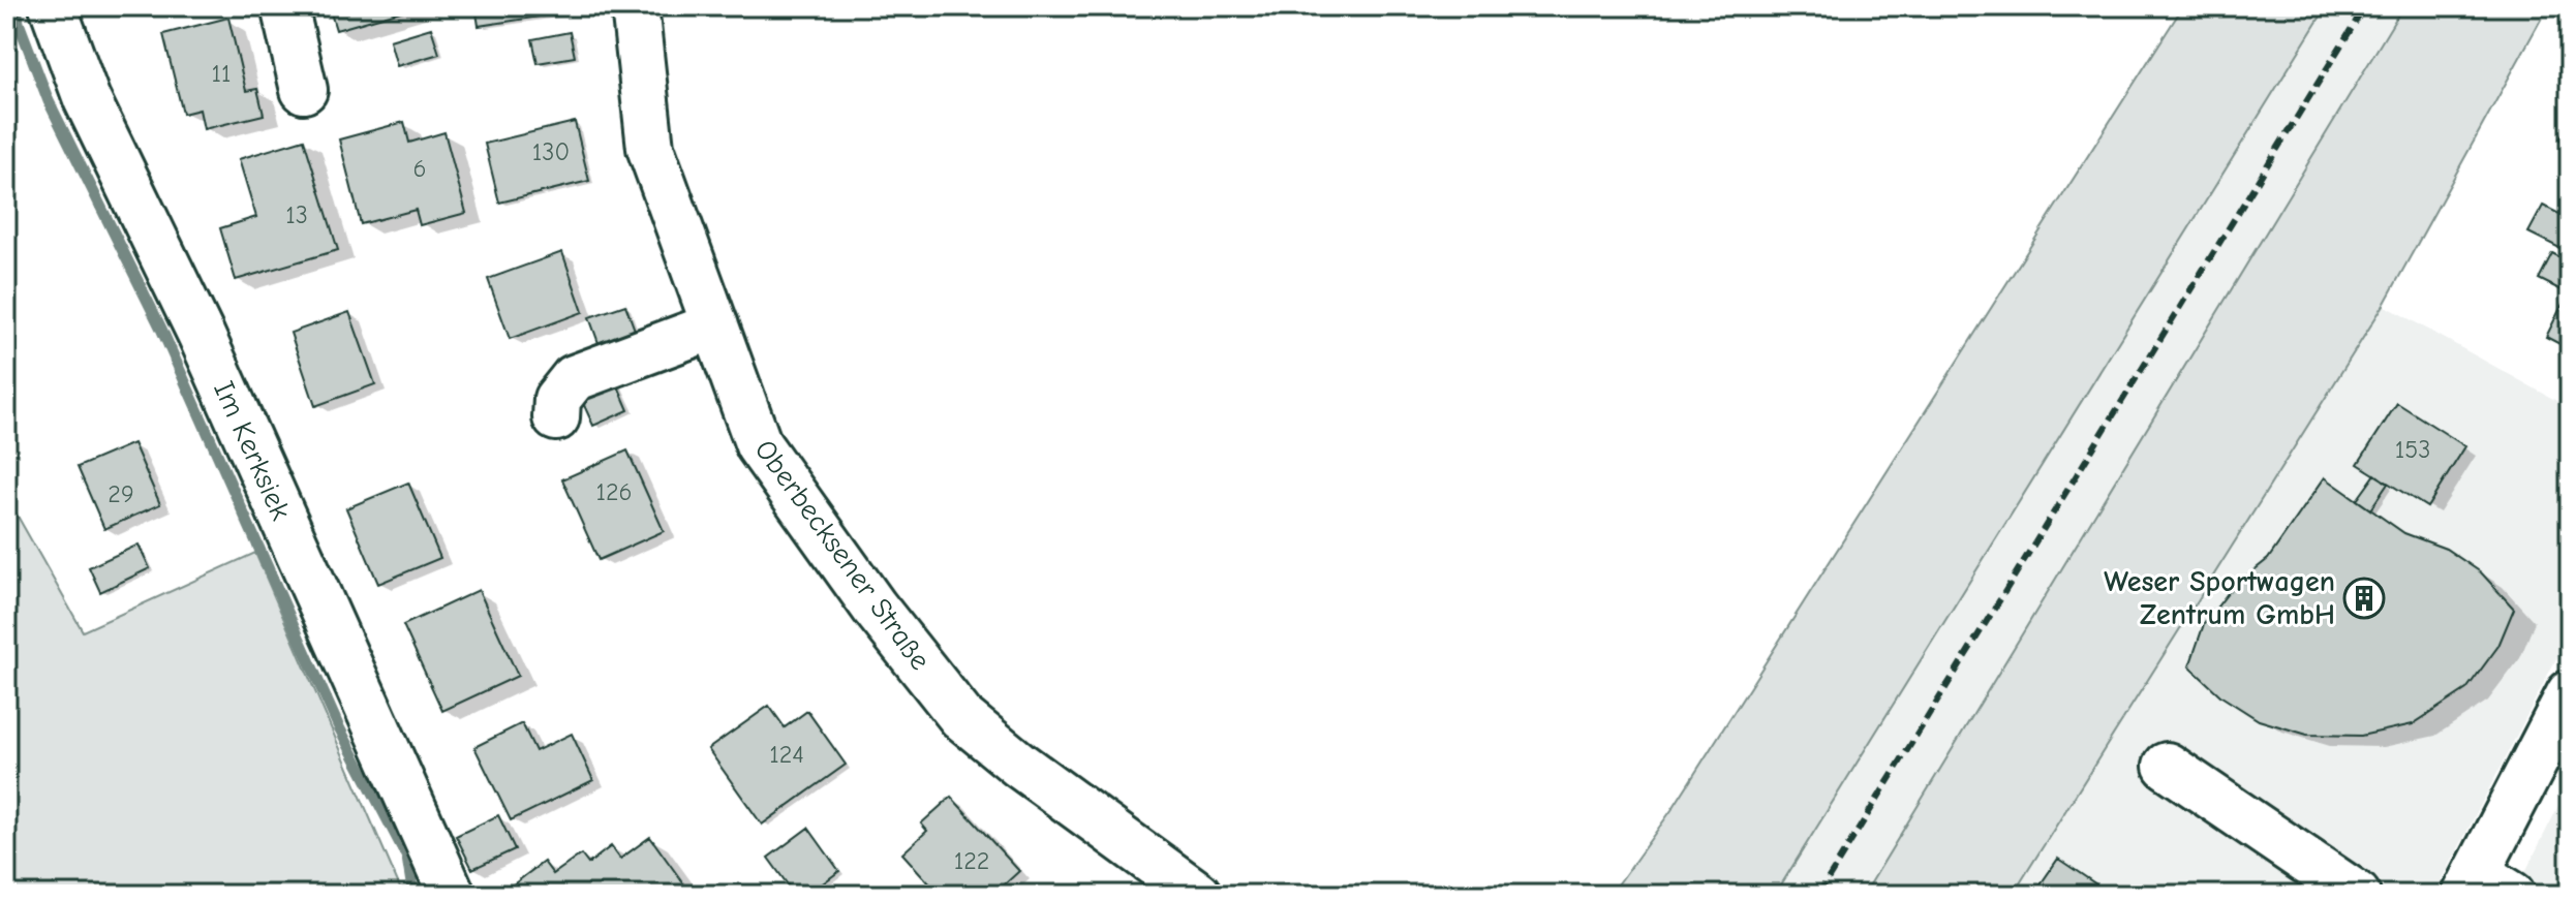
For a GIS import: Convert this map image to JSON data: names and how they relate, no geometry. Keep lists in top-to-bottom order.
{
  "streets": {
    "street": ["Im Kerksiek", "Oberbecksener Straße"]
  },
  "places": {
    "building": ["Weser Sportwagen Zentrum GmbH"]
  },
  "house_numbers": [
    "11",
    "130",
    "6",
    "13",
    "153",
    "126",
    "29",
    "124",
    "122"
  ]
}
